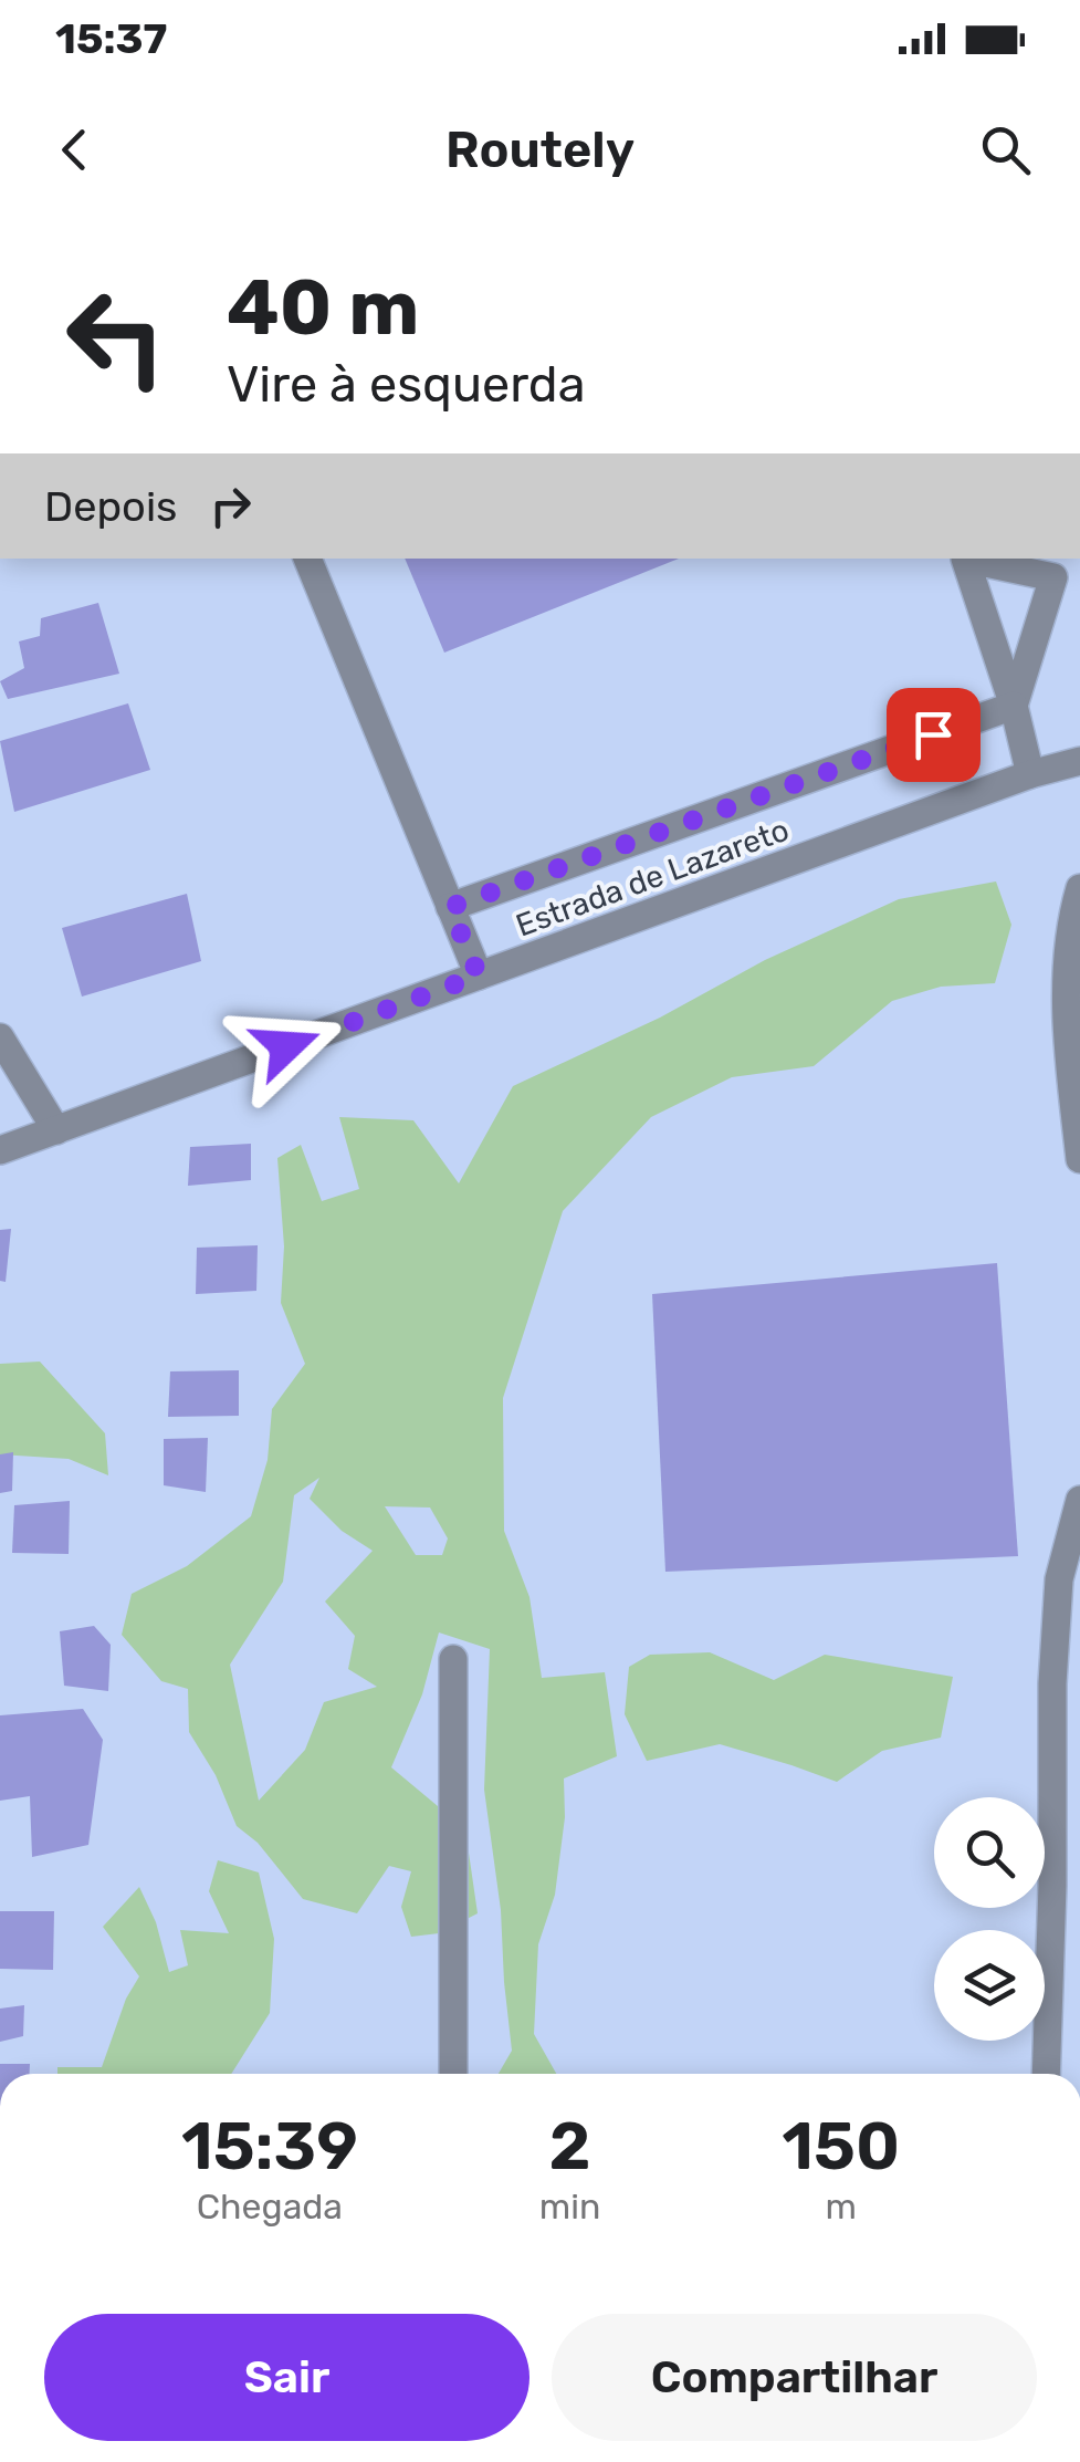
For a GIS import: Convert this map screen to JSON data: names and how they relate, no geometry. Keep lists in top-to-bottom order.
{
  "streets": {
    "street": ["Estrada de Lazareto"]
  },
  "page": {
    "status": "15:37",
    "header": "Routely",
    "turn": ["40 m", "Vire à esquerda"],
    "then": "Depois",
    "eta": [
      "15:39",
      "Chegada",
      "2",
      "min",
      "150",
      "m"
    ],
    "buttons": ["Sair", "Compartilhar"]
  }
}
